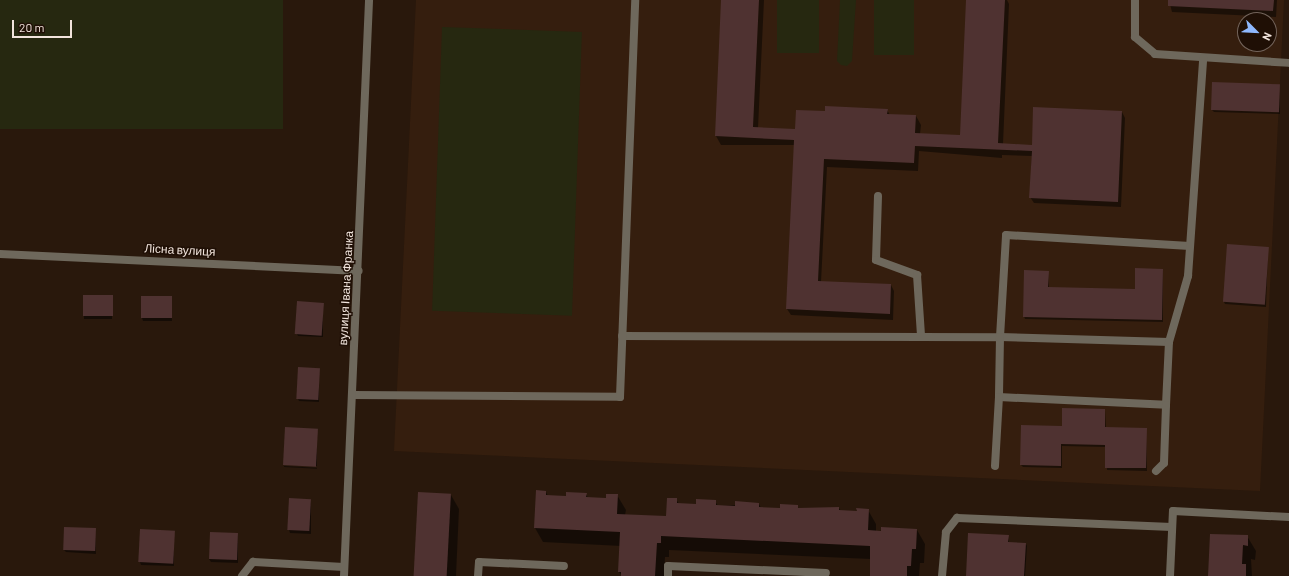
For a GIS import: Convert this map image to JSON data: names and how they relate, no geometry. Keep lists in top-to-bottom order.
{
  "streets": {
    "street": ["Лісна вулиця", "вулиця Івана Франка"]
  },
  "crossings": [
    ["Лісна вулиця", "вулиця Івана Франка"]
  ],
  "scale_bar": "20 m",
  "north": "bottom right"
}
